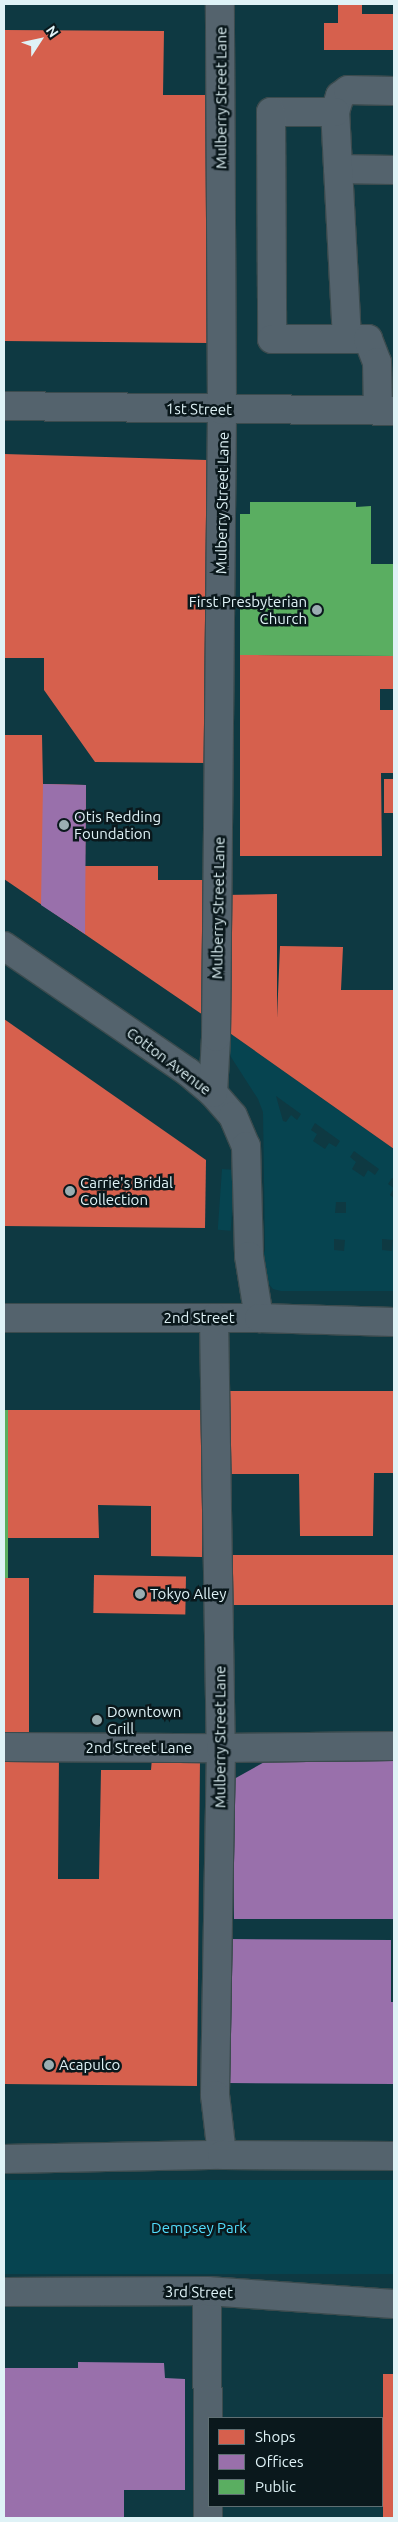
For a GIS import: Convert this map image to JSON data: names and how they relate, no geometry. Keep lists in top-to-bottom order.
{
  "streets": {
    "street": [
      "Mulberry Street Lane",
      "1st Street",
      "Cotton Avenue",
      "2nd Street",
      "2nd Street Lane",
      "3rd Street"
    ]
  },
  "crossings": [
    ["Mulberry Street Lane", "1st Street"],
    ["Mulberry Street Lane", "Cotton Avenue"],
    ["Mulberry Street Lane", "2nd Street"],
    ["Mulberry Street Lane", "2nd Street Lane"],
    ["Cotton Avenue", "2nd Street"]
  ],
  "parks": ["Dempsey Park"],
  "places": [
    "First Presbyterian Church",
    "Otis Redding Foundation",
    "Carrie's Bridal Collection",
    "Tokyo Alley",
    "Downtown Grill",
    "Acapulco"
  ],
  "legend": ["Shops", "Offices", "Public"],
  "north": "top right"
}
